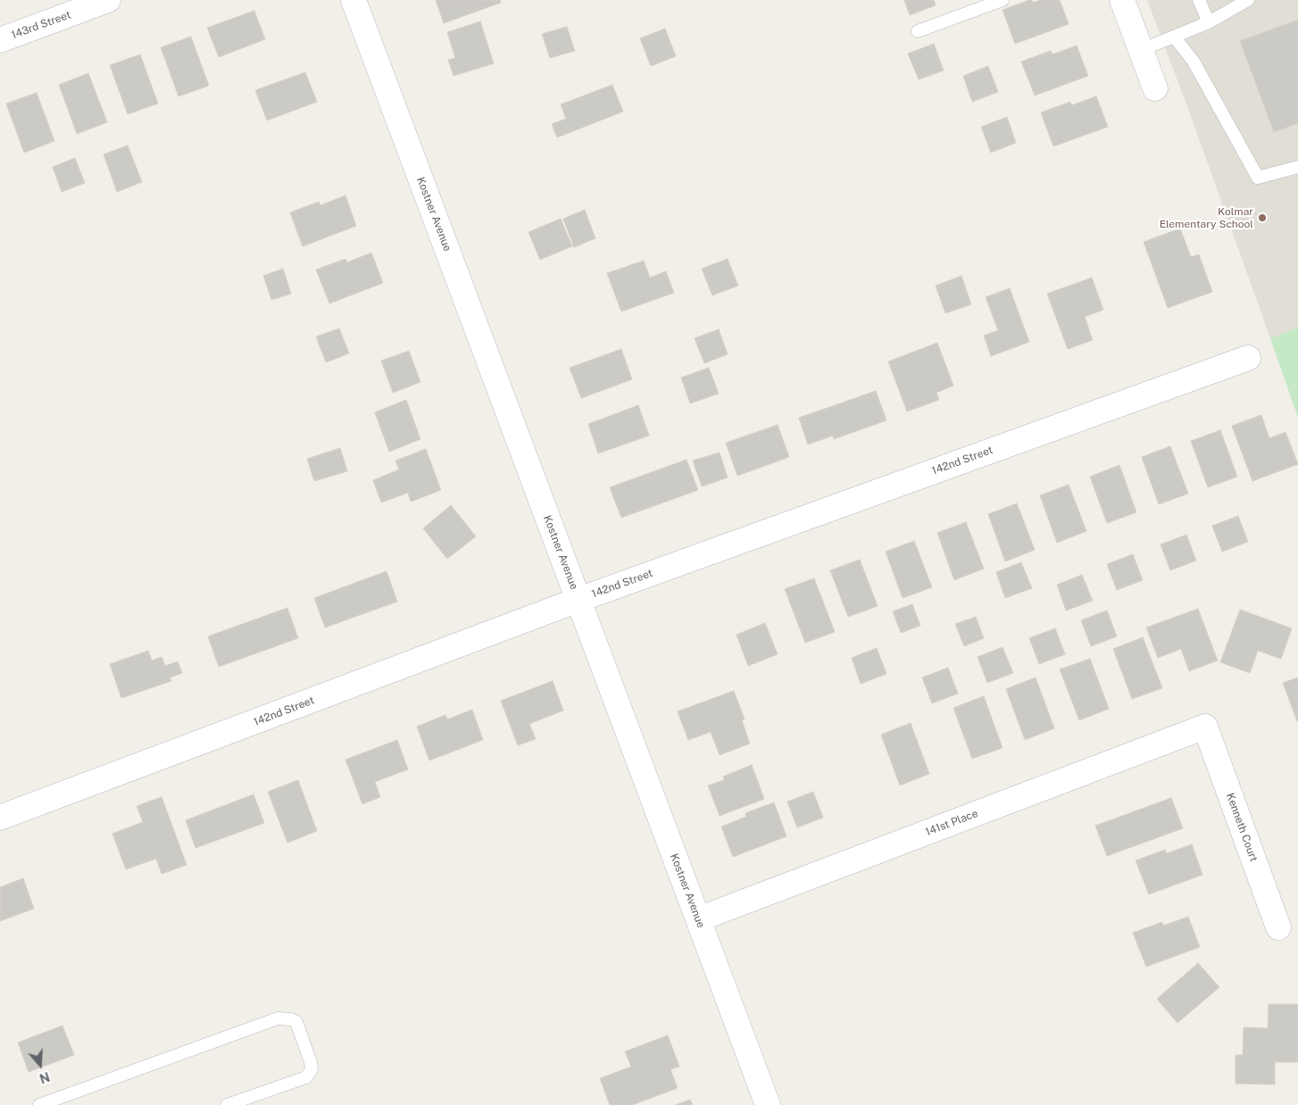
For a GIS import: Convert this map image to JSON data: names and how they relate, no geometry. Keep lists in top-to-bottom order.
{
  "streets": {
    "street": [
      "143rd Street",
      "Kostner Avenue",
      "142nd Street",
      "141st Place",
      "Kenneth Court"
    ]
  },
  "crossings": [
    ["Kostner Avenue", "142nd Street"],
    ["Kostner Avenue", "141st Place"],
    ["141st Place", "Kenneth Court"]
  ],
  "places": ["Kolmar Elementary School"],
  "north": "bottom"
}
